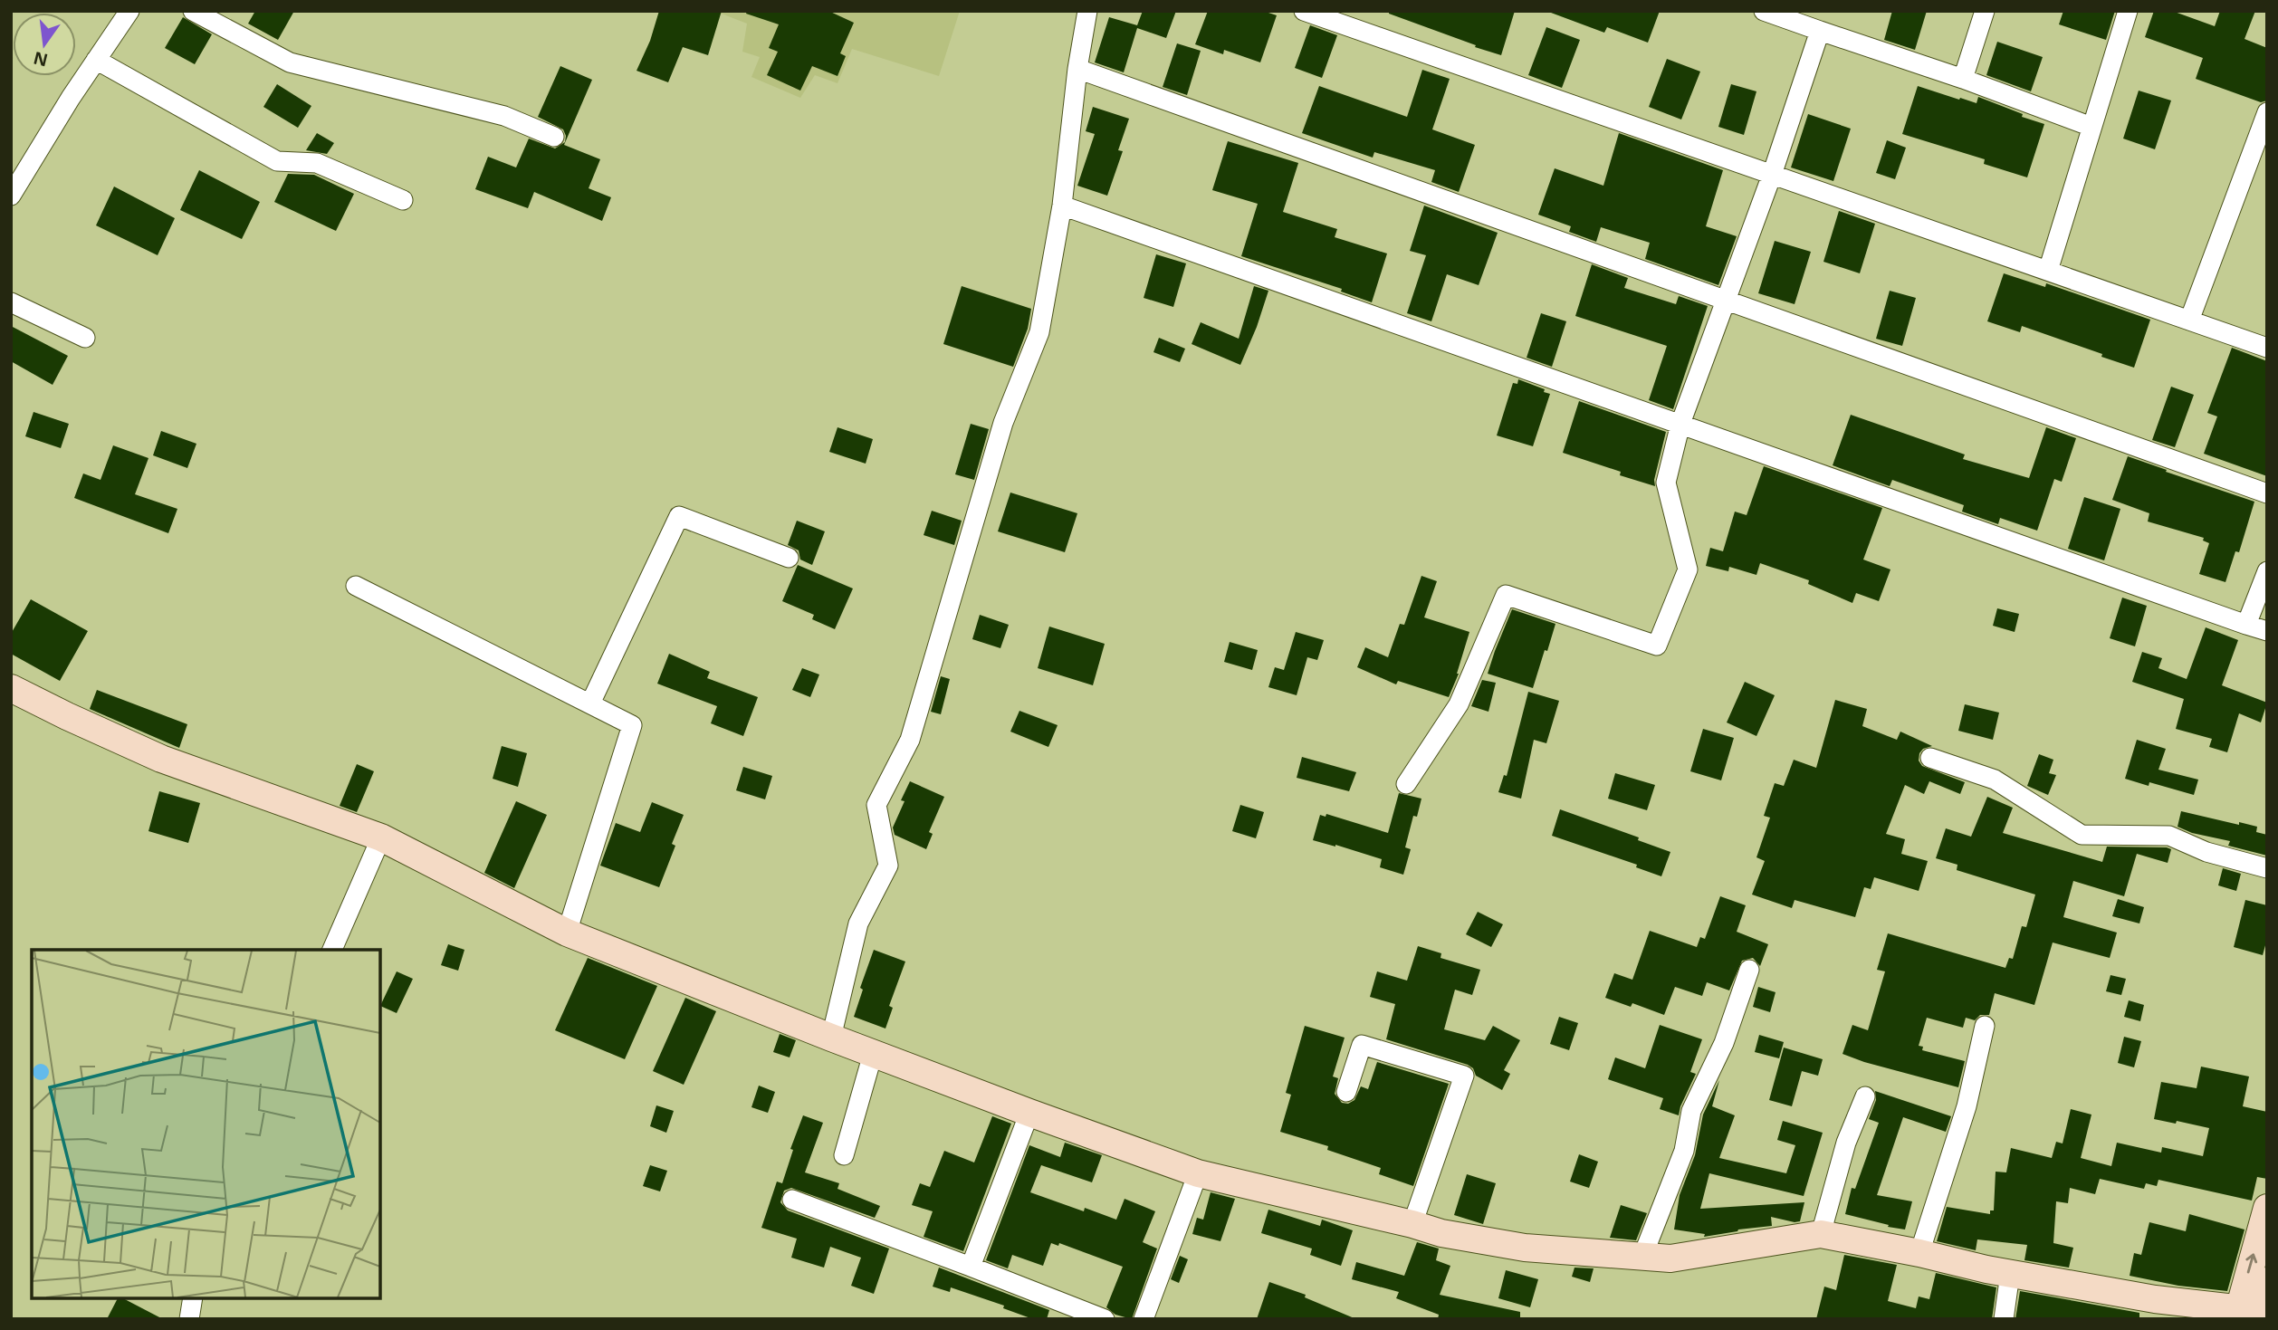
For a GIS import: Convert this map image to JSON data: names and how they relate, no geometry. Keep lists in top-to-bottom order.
{
  "north": "bottom"
}
